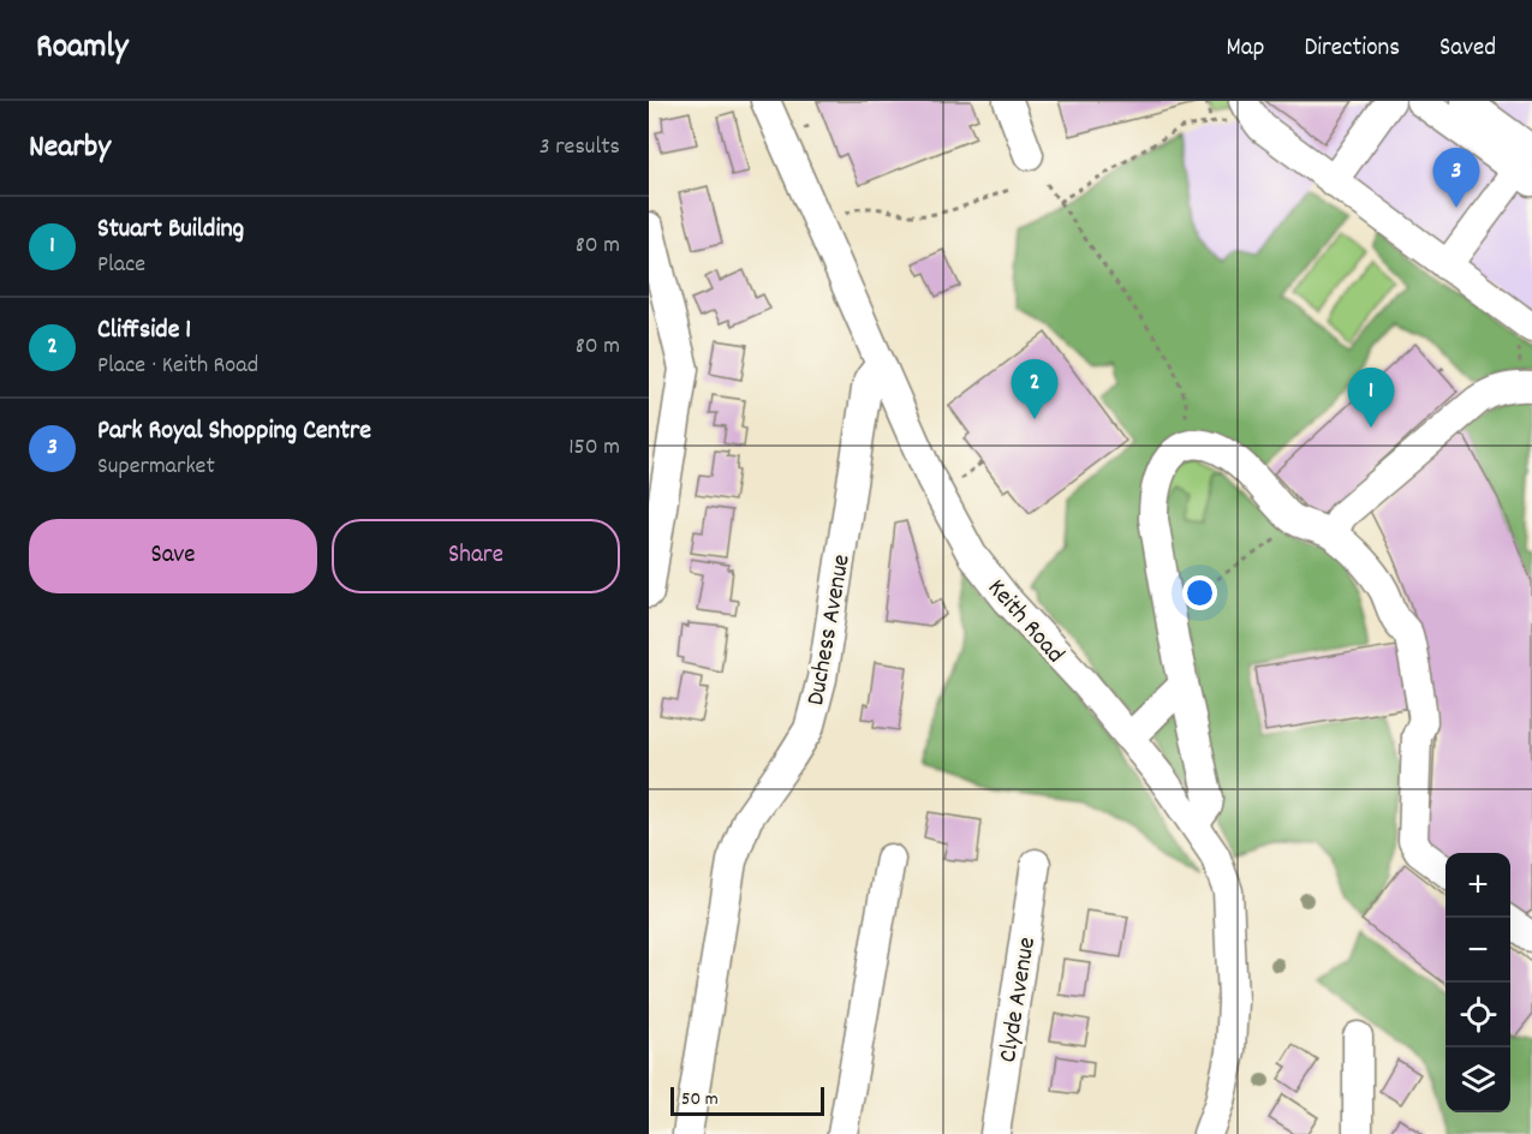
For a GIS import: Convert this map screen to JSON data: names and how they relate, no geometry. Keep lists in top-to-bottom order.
{
  "streets": {
    "street": ["Keith Road", "Duchess Avenue", "Clyde Avenue"]
  },
  "crossings": [
    ["Keith Road", "Duchess Avenue"]
  ],
  "scale_bar": "50 m",
  "page": {
    "header": "Roamly",
    "nav": ["Map", "Directions", "Saved"],
    "heading": ["Nearby", "3 results"],
    "pins": ["3", "2", "1"],
    "list": [
      {
        "mark": "1",
        "name": "Stuart Building",
        "note": "Place",
        "value": "80 m"
      },
      {
        "mark": "2",
        "name": "Cliffside 1",
        "note": "Place · Keith Road",
        "value": "80 m"
      },
      {
        "mark": "3",
        "name": "Park Royal Shopping Centre",
        "note": "Supermarket",
        "value": "150 m"
      }
    ],
    "buttons": ["Save", "Share"],
    "map_buttons": ["+", "−"],
    "scale": "50 m"
  }
}
